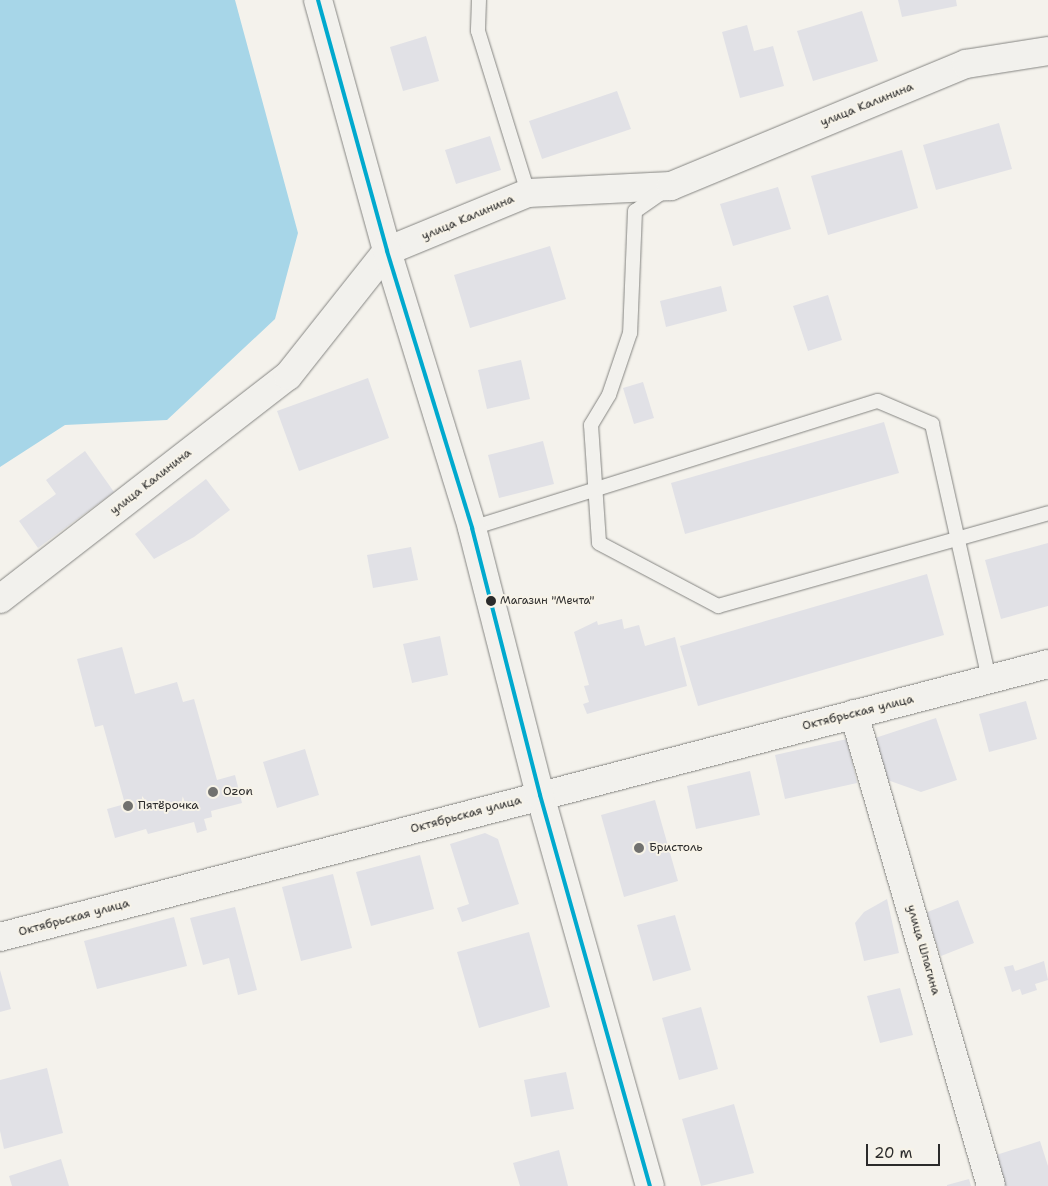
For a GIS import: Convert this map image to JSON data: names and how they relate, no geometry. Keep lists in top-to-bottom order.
{
  "streets": {
    "street": ["улица Калинина", "Октябрьская улица", "улица Шпагина"]
  },
  "crossings": [
    ["Октябрьская улица", "улица Шпагина"]
  ],
  "places": [
    "Магазин \"Мечта\"",
    "Ozon",
    "Пятёрочка",
    "Бристоль"
  ],
  "scale_bar": "20 m"
}
